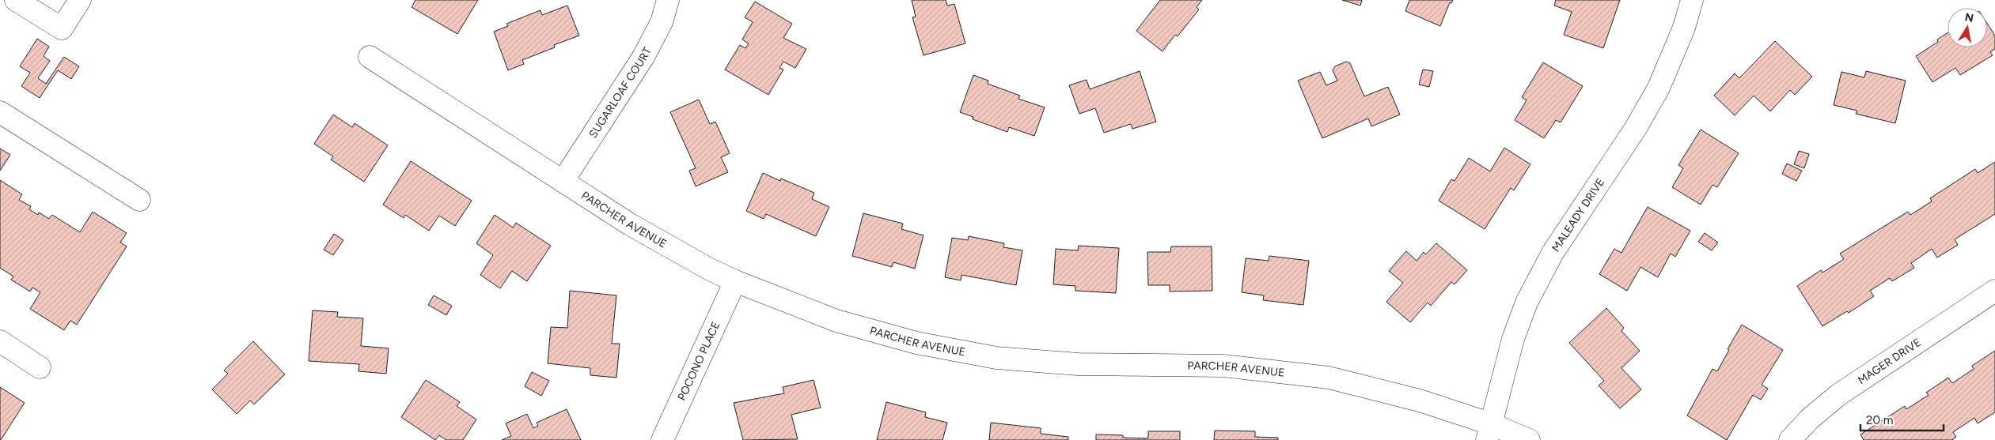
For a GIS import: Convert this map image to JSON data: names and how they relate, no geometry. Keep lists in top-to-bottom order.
{
  "streets": {
    "street": [
      "SUGARLOAF COURT",
      "MALEADY DRIVE",
      "PARCHER AVENUE",
      "POCONO PLACE",
      "MAGER DRIVE"
    ]
  },
  "crossings": [
    ["SUGARLOAF COURT", "PARCHER AVENUE"],
    ["MALEADY DRIVE", "PARCHER AVENUE"],
    ["PARCHER AVENUE", "POCONO PLACE"]
  ],
  "scale_bar": "20 m",
  "north": "top"
}
